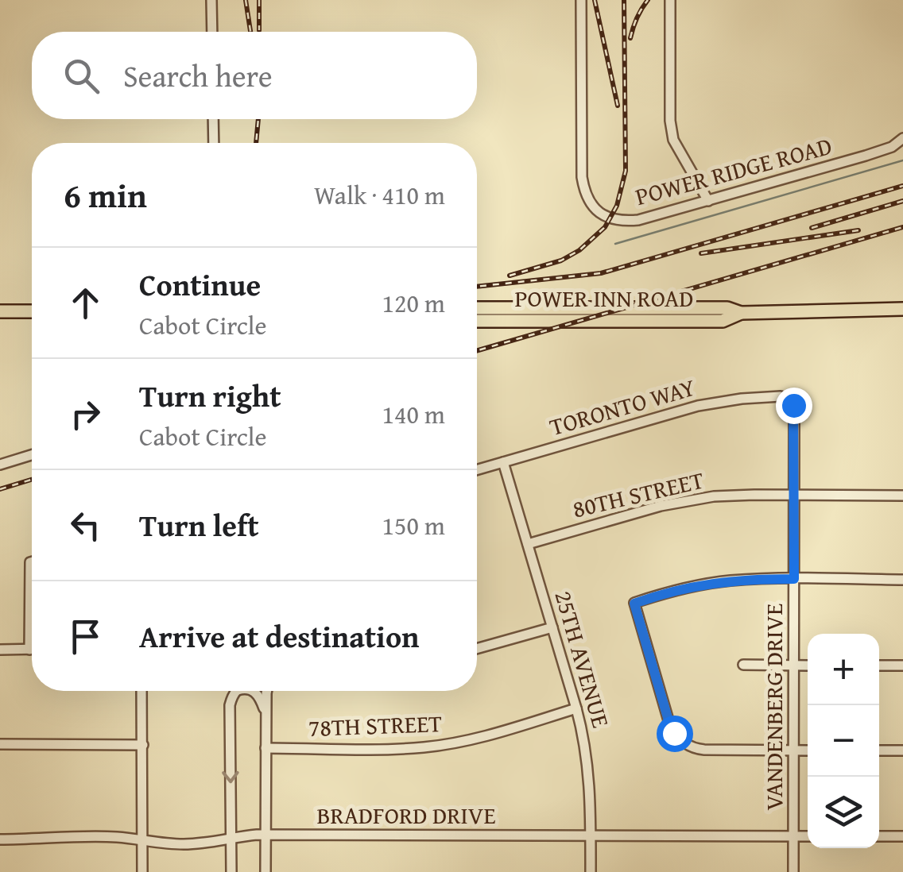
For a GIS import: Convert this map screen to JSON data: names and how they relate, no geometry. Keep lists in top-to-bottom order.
{
  "streets": {
    "main road": ["POWER INN ROAD"],
    "street": [
      "POWER RIDGE ROAD",
      "TORONTO WAY",
      "80TH STREET",
      "25TH AVENUE",
      "VANDENBERG DRIVE",
      "78TH STREET",
      "BRADFORD DRIVE"
    ]
  },
  "crossings": [
    ["TORONTO WAY", "25TH AVENUE"],
    ["TORONTO WAY", "VANDENBERG DRIVE"],
    ["80TH STREET", "25TH AVENUE"],
    ["80TH STREET", "VANDENBERG DRIVE"],
    ["25TH AVENUE", "78TH STREET"],
    ["25TH AVENUE", "BRADFORD DRIVE"],
    ["VANDENBERG DRIVE", "BRADFORD DRIVE"]
  ],
  "page": {
    "search": "Search here",
    "heading": ["6 min", "Walk · 410 m"],
    "list": [
      ["Continue", "Cabot Circle", "120 m"],
      ["Turn right", "Cabot Circle", "140 m"],
      ["Turn left", "150 m"],
      "Arrive at destination"
    ],
    "map_buttons": ["+", "−"]
  }
}
